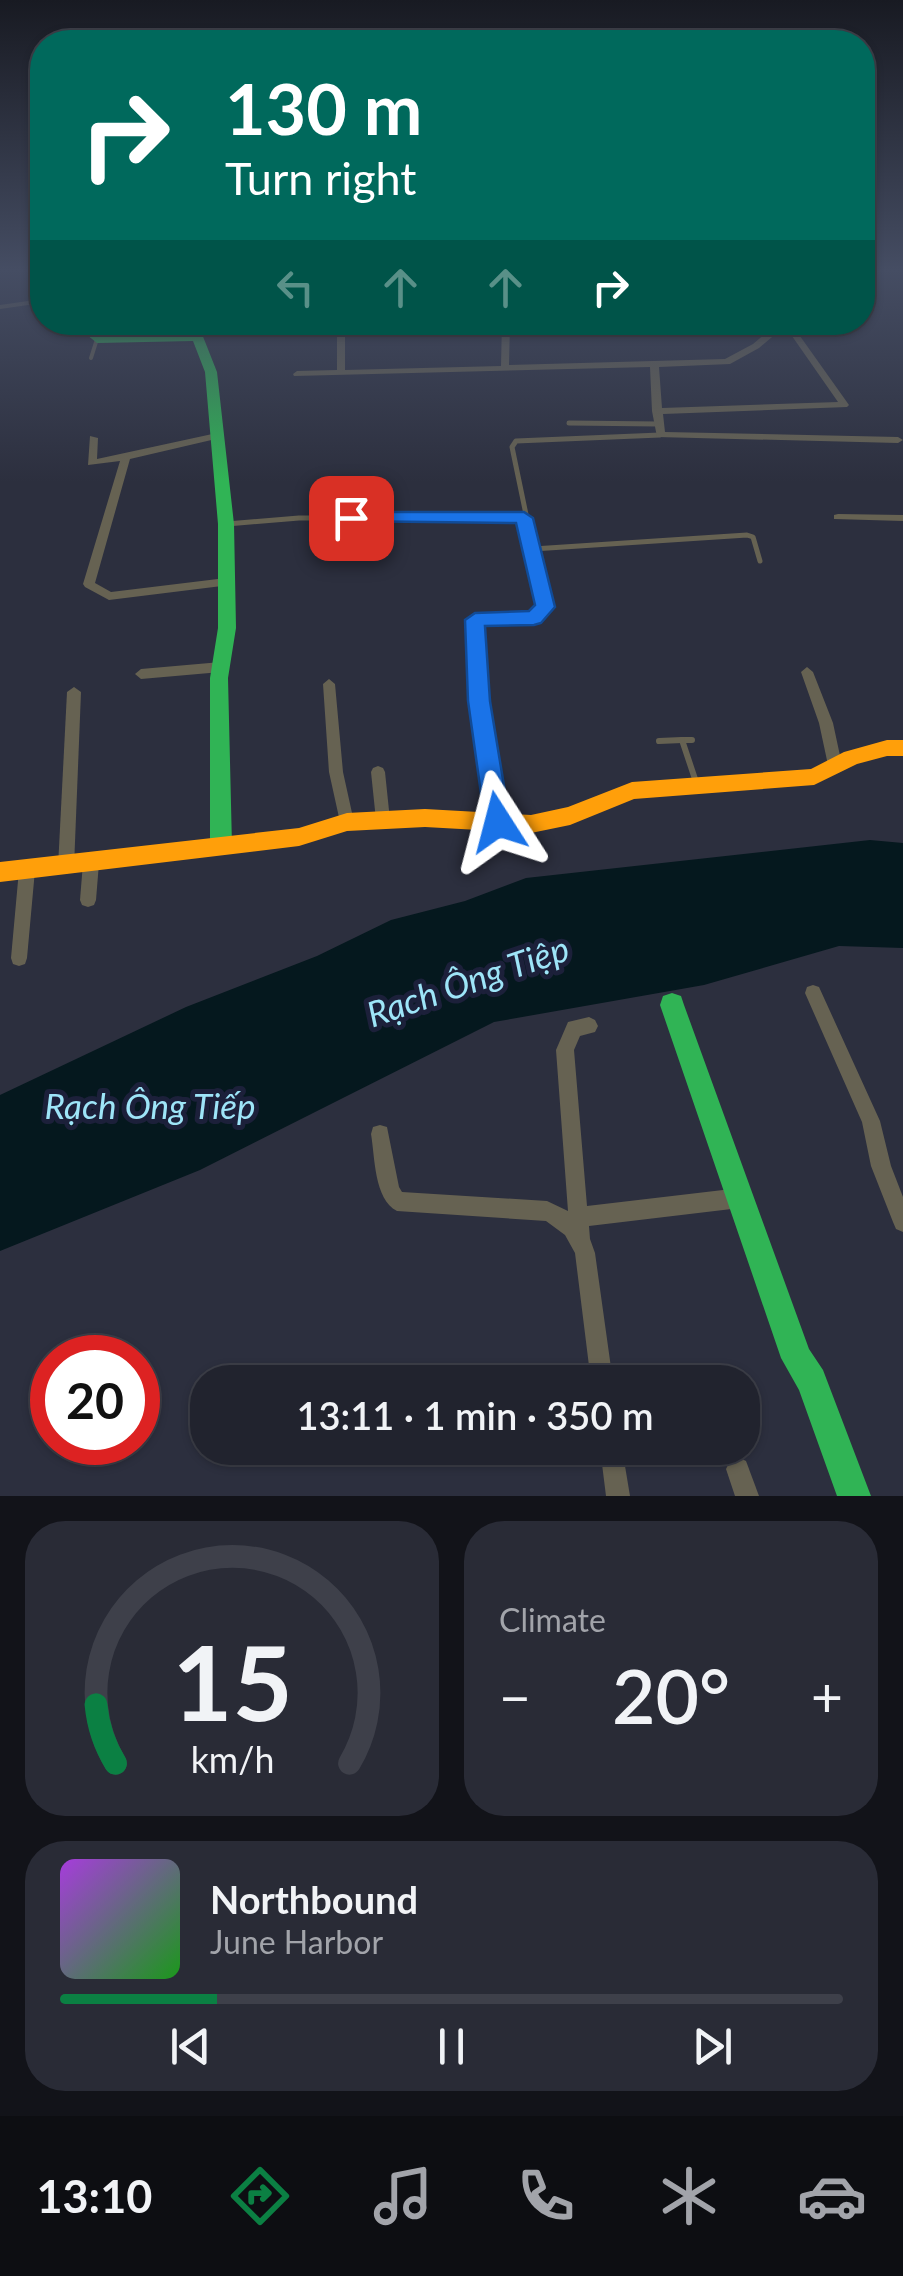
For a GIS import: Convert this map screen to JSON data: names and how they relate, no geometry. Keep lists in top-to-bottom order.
{
  "water": ["Rạch Ông Tiệp", "Rạch Ông Tiếp"],
  "page": {
    "turn": ["130 m", "Turn right"],
    "limit": "20",
    "trip": "13:11 · 1 min · 350 m",
    "tile": "Climate",
    "heat": ["−", "20°", "+"],
    "song": ["Northbound", "June Harbor"],
    "tabs": "13:10",
    "gauge": ["15", "km/h"]
  }
}
